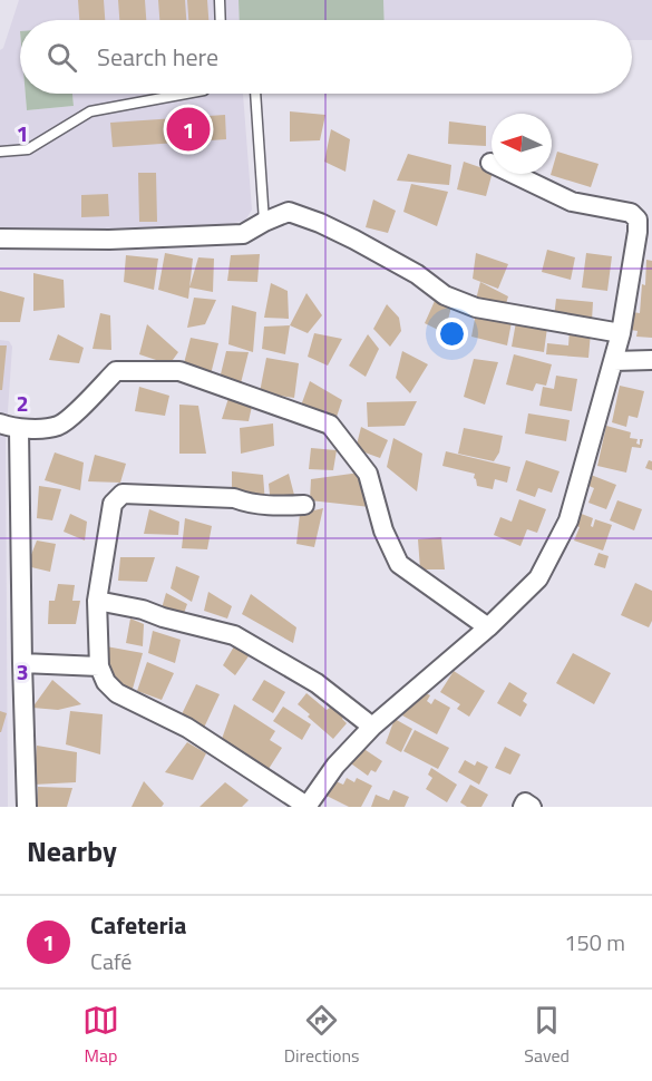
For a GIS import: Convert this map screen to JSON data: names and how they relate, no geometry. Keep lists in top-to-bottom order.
{
  "north": "left",
  "page": {
    "search": "Search here",
    "pins": "1",
    "heading": "Nearby",
    "list": [
      {
        "mark": "1",
        "name": "Cafeteria",
        "note": "Café",
        "value": "150 m"
      }
    ],
    "nav": ["Map", "Directions", "Saved"]
  },
  "grid": {
    "rows": ["1", "2", "3"]
  }
}
